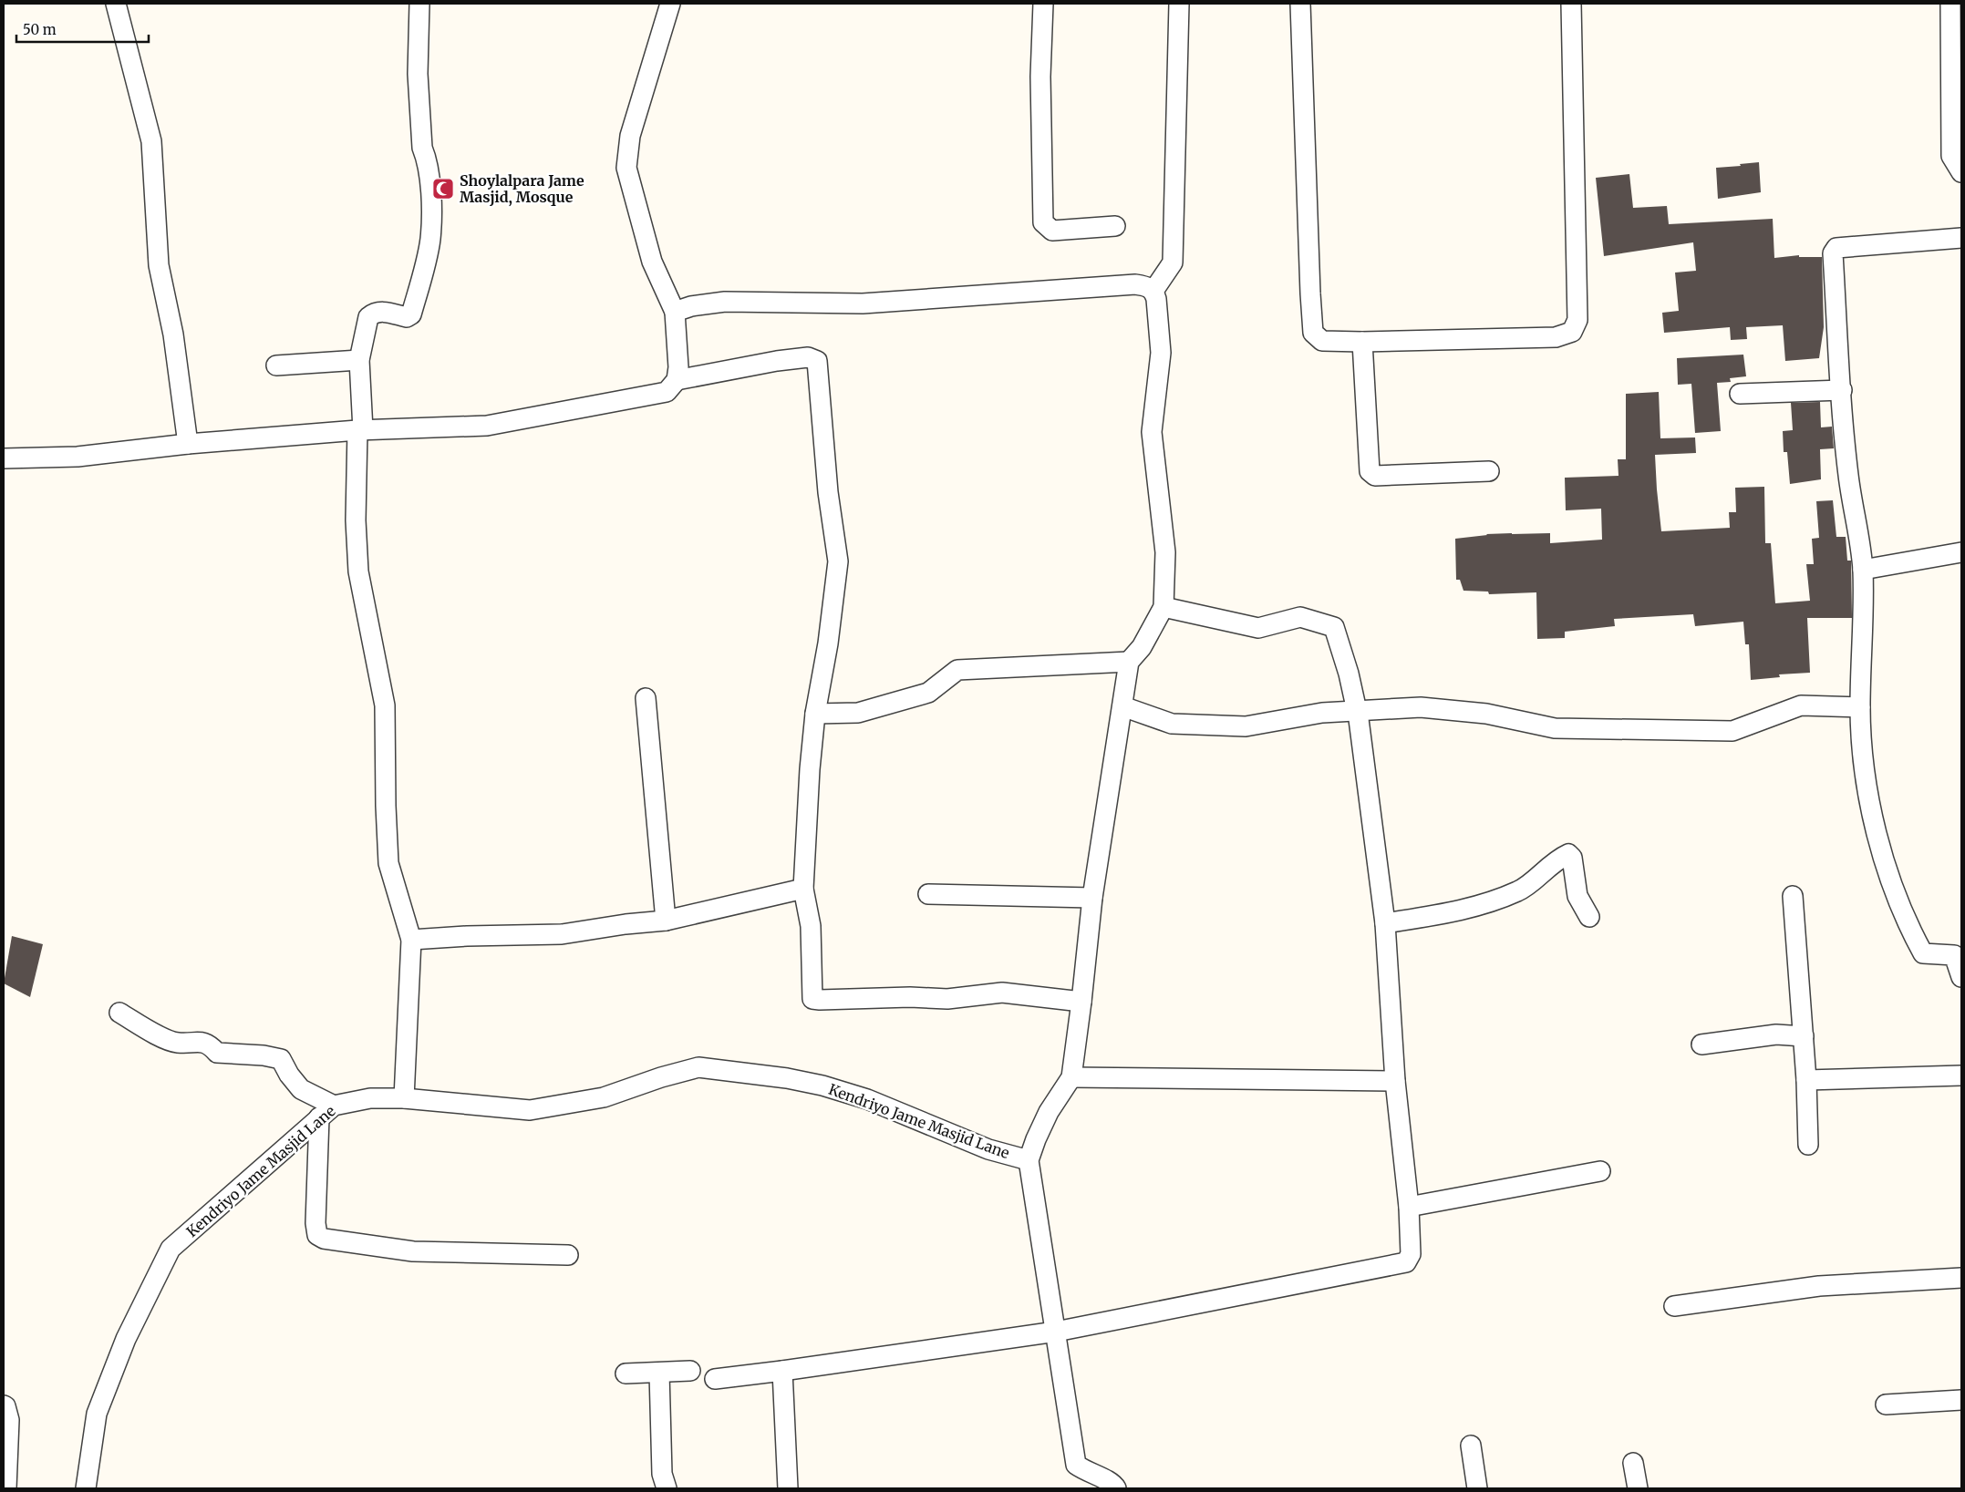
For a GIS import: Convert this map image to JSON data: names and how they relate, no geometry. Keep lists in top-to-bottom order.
{
  "streets": {
    "street": ["Kendriyo Jame Masjid Lane"]
  },
  "places": {
    "mosque": ["Shoylalpara Jame Masjid, Mosque"]
  },
  "scale_bar": "50 m"
}
